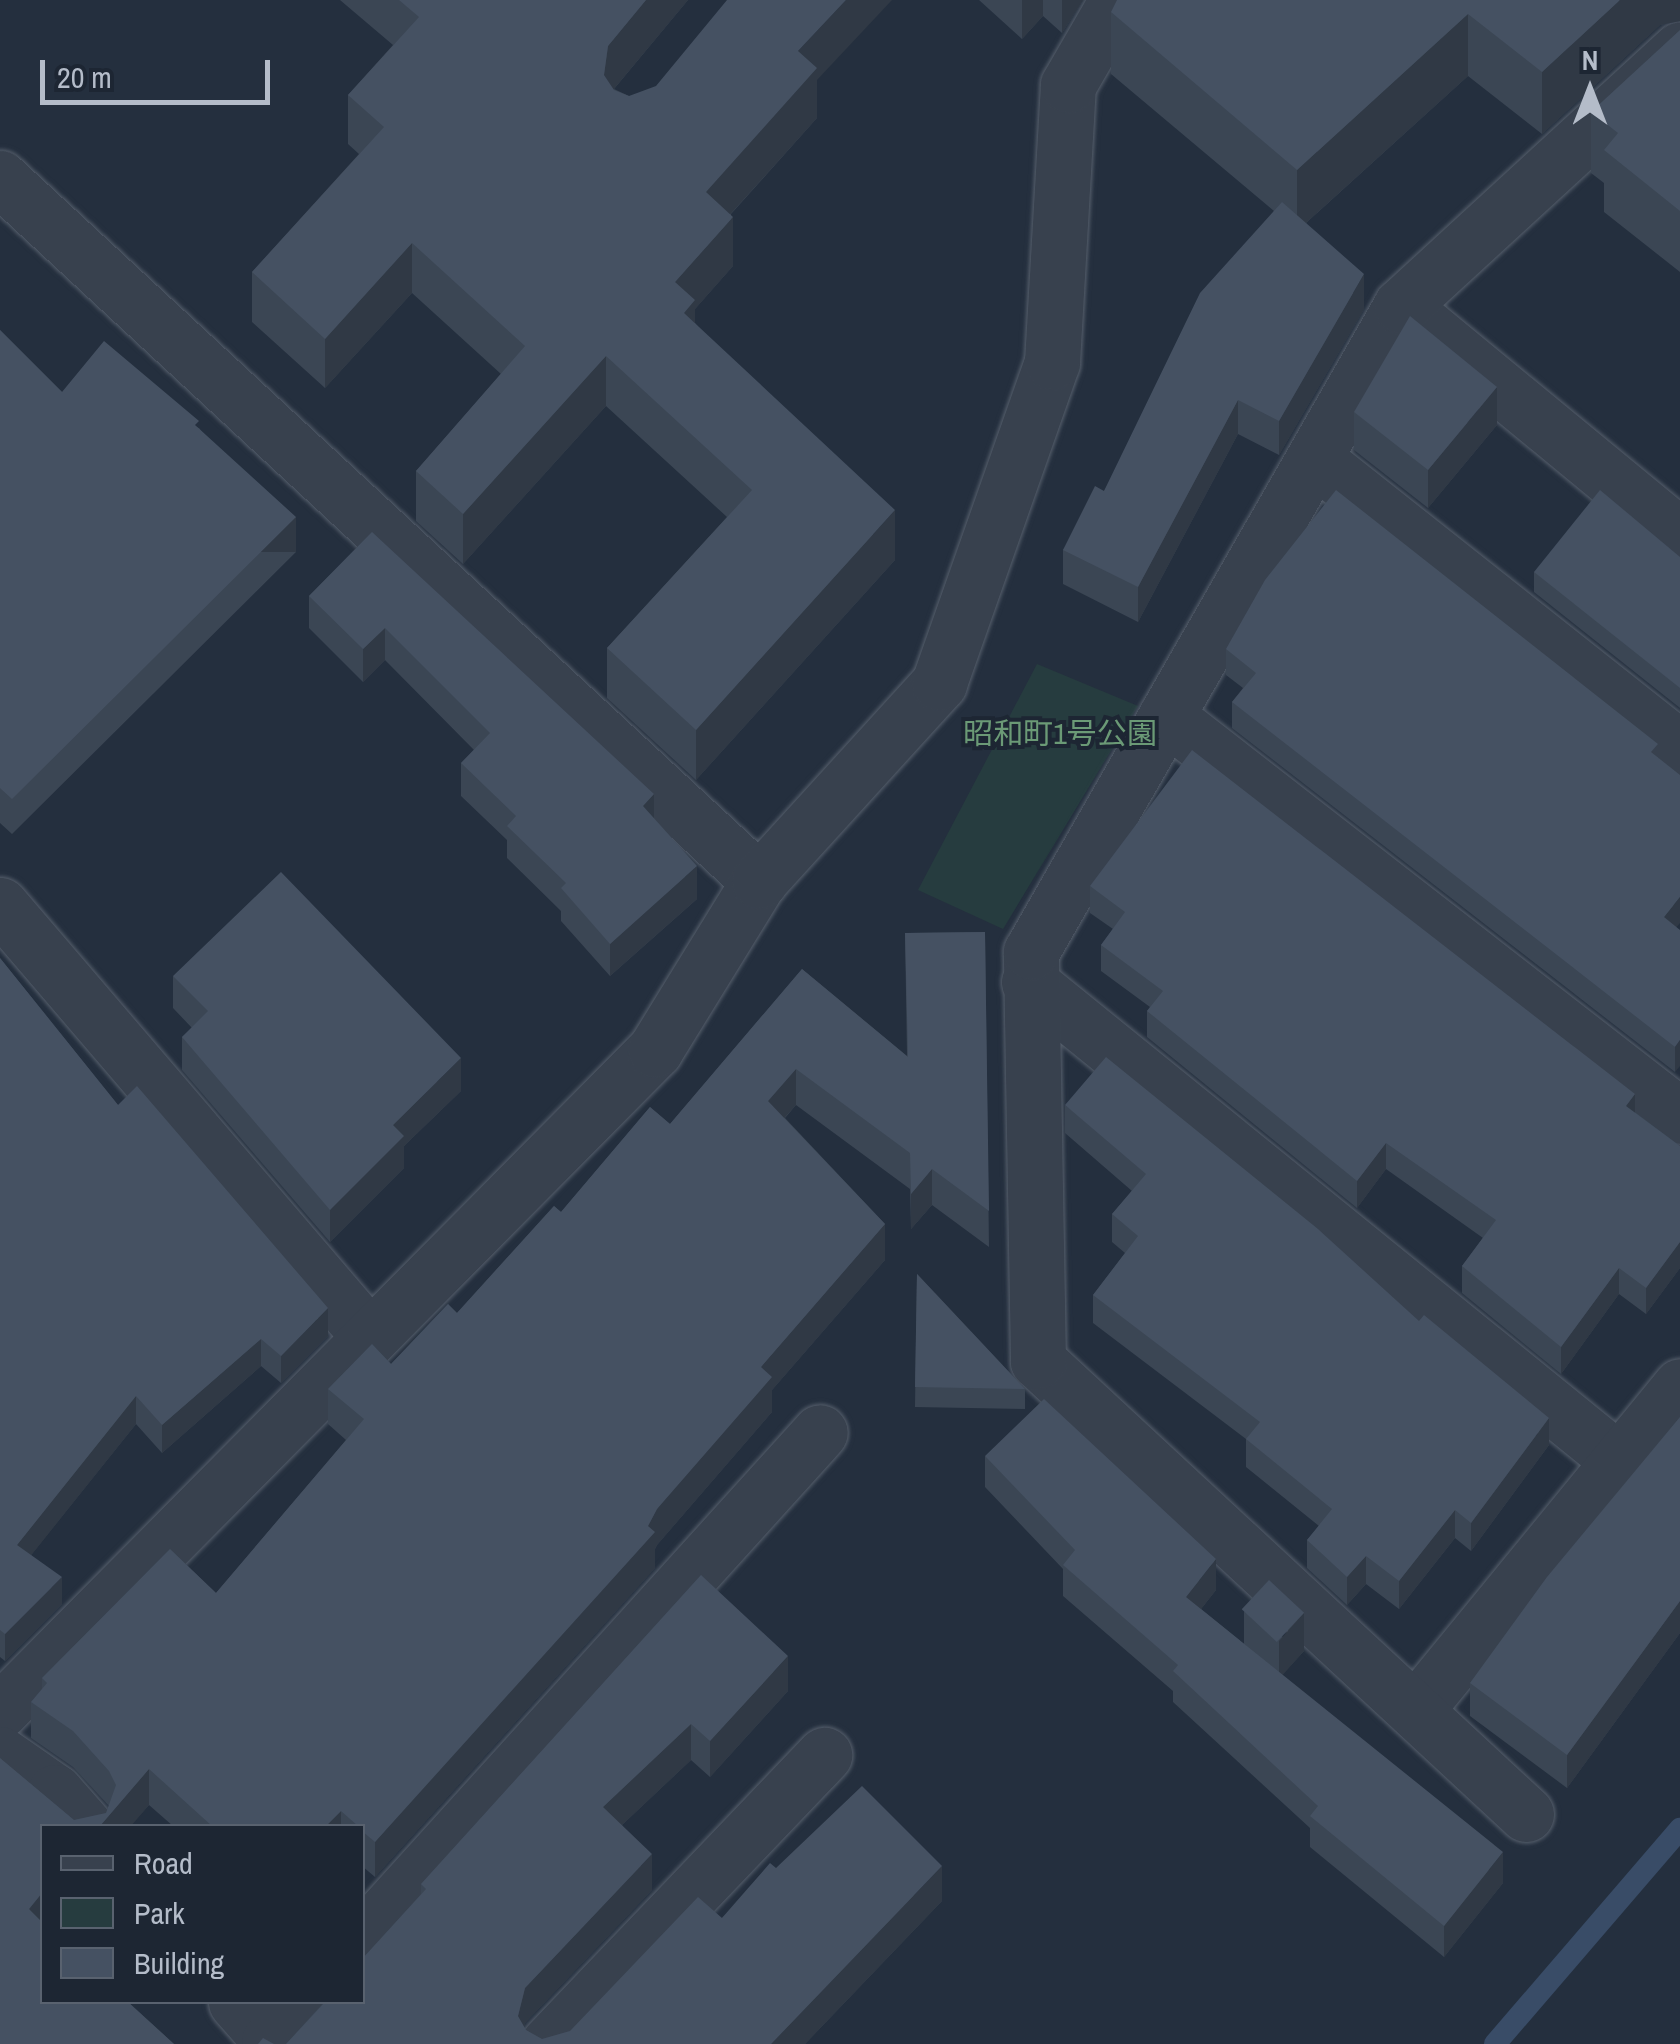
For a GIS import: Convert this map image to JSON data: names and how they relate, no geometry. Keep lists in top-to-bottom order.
{
  "parks": ["昭和町1号公園"],
  "legend": ["Road", "Park", "Building"],
  "scale_bar": "20 m",
  "north": "top"
}
